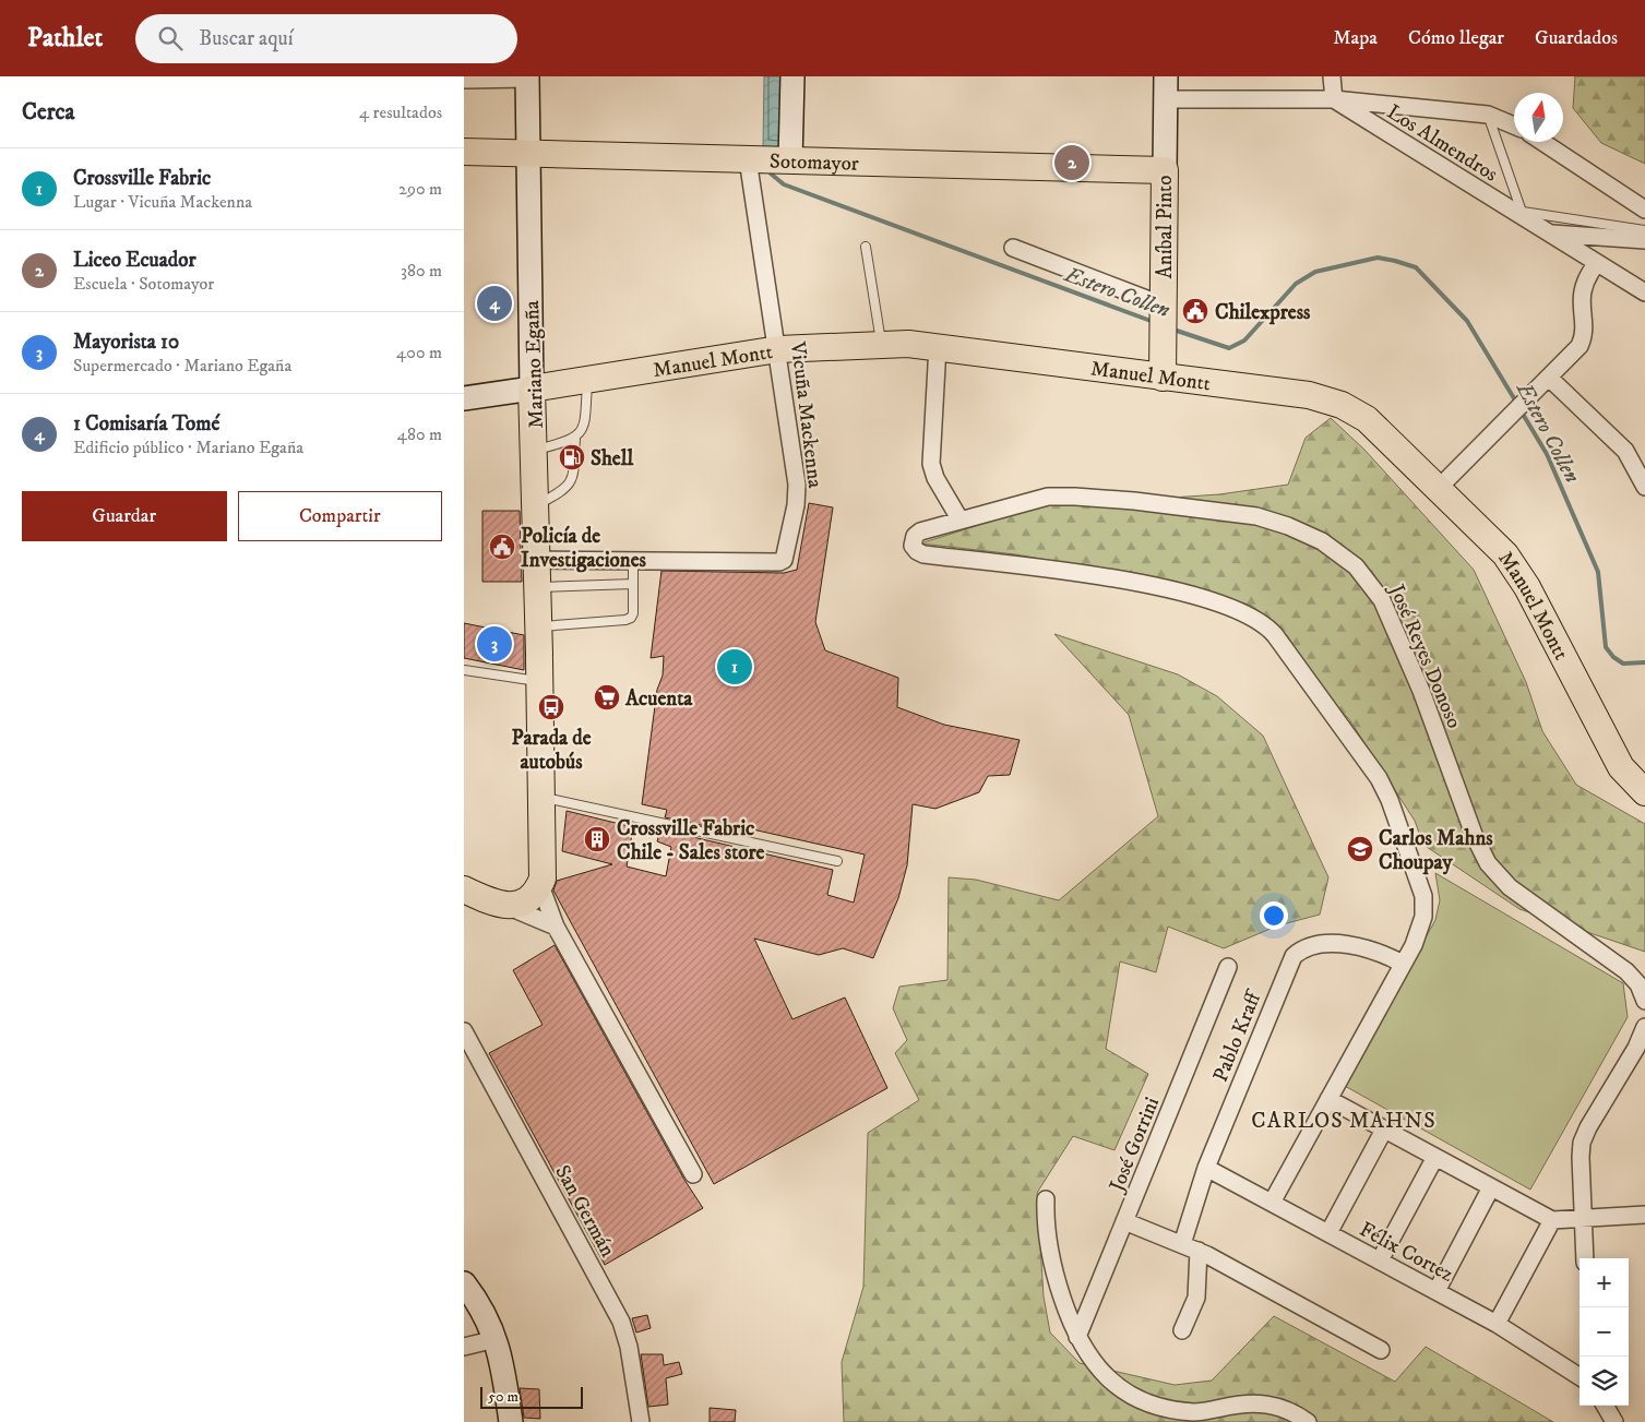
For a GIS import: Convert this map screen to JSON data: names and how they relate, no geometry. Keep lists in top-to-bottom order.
{
  "streets": {
    "main road": [
      "Sotomayor",
      "Aníbal Pinto",
      "Manuel Montt",
      "Mariano Egaña"
    ],
    "street": [
      "Los Almendros",
      "Vicuña Mackenna",
      "José Reyes Donoso",
      "Pablo Kraff",
      "José Gorrini",
      "San Germán",
      "Félix Cortez"
    ]
  },
  "crossings": [
    ["Sotomayor", "Aníbal Pinto"],
    ["Sotomayor", "Mariano Egaña"],
    ["Sotomayor", "Vicuña Mackenna"],
    ["Aníbal Pinto", "Manuel Montt"],
    ["Manuel Montt", "Mariano Egaña"],
    ["Manuel Montt", "Vicuña Mackenna"],
    ["Mariano Egaña", "Vicuña Mackenna"],
    ["José Reyes Donoso", "Pablo Kraff"],
    ["Pablo Kraff", "Félix Cortez"]
  ],
  "districts": ["CARLOS MAHNS"],
  "water": ["Estero Collen"],
  "places": {
    "public building": ["Chilexpress", "Policía de Investigaciones"],
    "fuel station": ["Shell"],
    "supermarket": ["Acuenta"],
    "bus stop": ["Parada de autobús"],
    "building": ["Crossville Fabric Chile - Sales store"],
    "school or university": ["Carlos Mahns Choupay"]
  },
  "scale_bar": "50 m",
  "north": "top",
  "page": {
    "header": "Pathlet",
    "search": "Buscar aquí",
    "nav": ["Mapa", "Cómo llegar", "Guardados"],
    "heading": ["Cerca", "4 resultados"],
    "pins": [
      "2",
      "4",
      "3",
      "1"
    ],
    "list": [
      {
        "mark": "1",
        "name": "Crossville Fabric",
        "note": "Lugar · Vicuña Mackenna",
        "value": "290 m"
      },
      {
        "mark": "2",
        "name": "Liceo Ecuador",
        "note": "Escuela · Sotomayor",
        "value": "380 m"
      },
      {
        "mark": "3",
        "name": "Mayorista 10",
        "note": "Supermercado · Mariano Egaña",
        "value": "400 m"
      },
      {
        "mark": "4",
        "name": "1 Comisaría Tomé",
        "note": "Edificio público · Mariano Egaña",
        "value": "480 m"
      }
    ],
    "buttons": ["Guardar", "Compartir"],
    "map_buttons": ["+", "−"],
    "scale": "50 m"
  }
}
